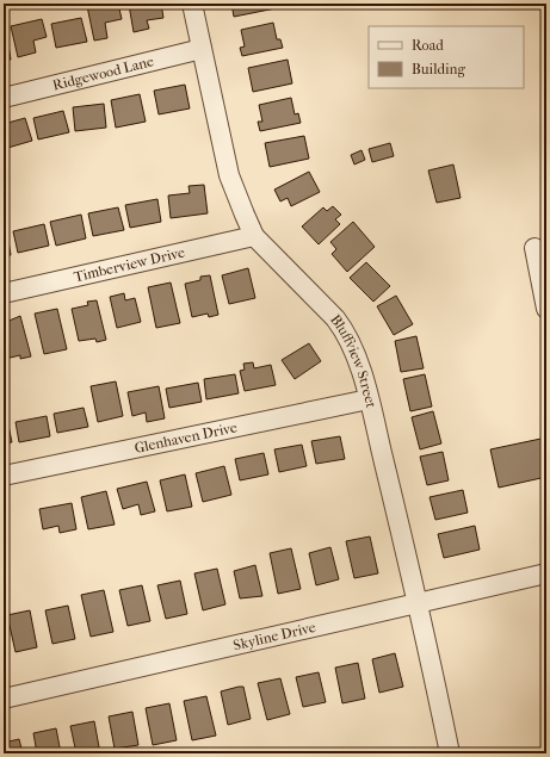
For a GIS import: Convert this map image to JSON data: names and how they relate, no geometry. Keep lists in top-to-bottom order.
{
  "streets": {
    "street": [
      "Ridgewood Lane",
      "Timberview Drive",
      "Bluffview Street",
      "Glenhaven Drive",
      "Skyline Drive"
    ]
  },
  "crossings": [
    ["Ridgewood Lane", "Bluffview Street"],
    ["Timberview Drive", "Bluffview Street"],
    ["Bluffview Street", "Glenhaven Drive"],
    ["Bluffview Street", "Skyline Drive"]
  ],
  "legend": ["Road", "Building"]
}
